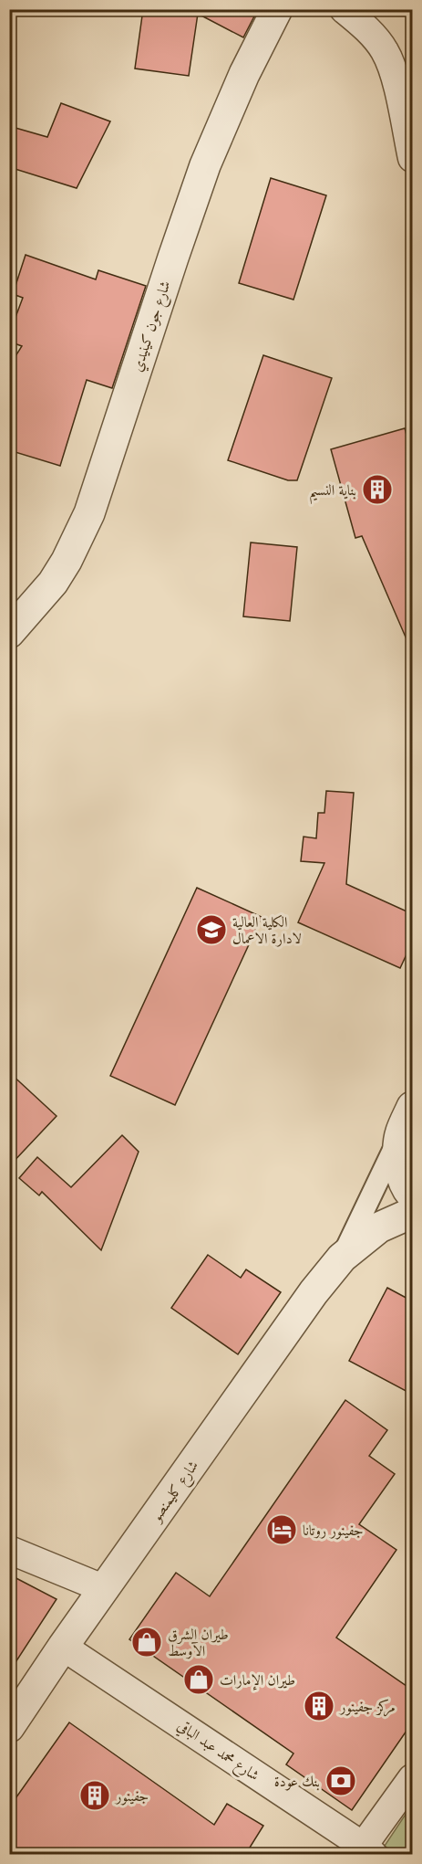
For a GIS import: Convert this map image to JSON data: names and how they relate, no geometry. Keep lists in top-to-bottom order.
{
  "streets": {
    "street": ["شارع جون كينيدي", "شارع كليمنصو", "شارع محمد عبد الباقي"]
  },
  "crossings": [
    ["شارع كليمنصو", "شارع محمد عبد الباقي"]
  ],
  "places": {
    "building": ["بناية النسيم", "مركز جفينور", "جفينور"],
    "school or university": ["الكلية العالية لادارة الاعمال"],
    "hotel": ["جفينور روتانا"],
    "shop": ["طيران الشرق الآوسط", "طيران الإمارات"],
    "bank": ["بنك عودة"]
  }
}
